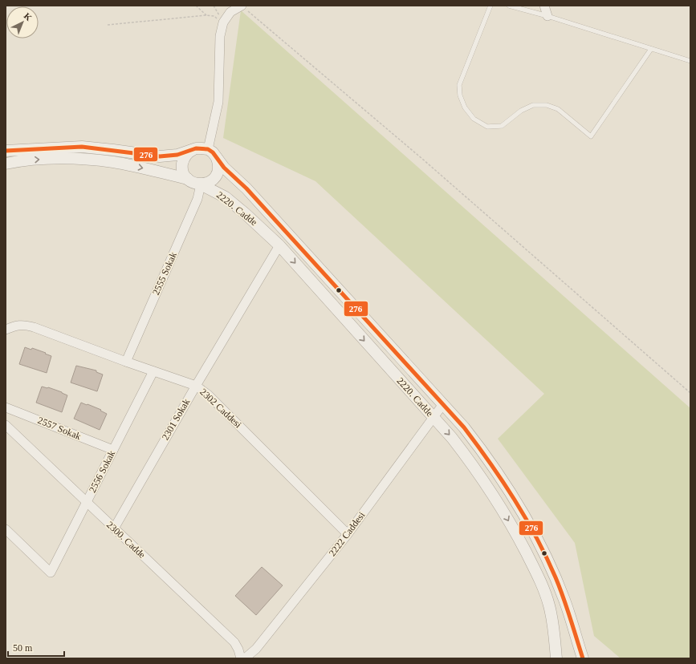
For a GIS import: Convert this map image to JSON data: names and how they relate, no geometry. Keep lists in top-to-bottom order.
{
  "streets": {
    "street": [
      "2220. Cadde",
      "2555 Sokak",
      "2302 Caddesi",
      "2301 Sokak",
      "2557 Sokak",
      "2556 Sokak",
      "2222 Caddesi",
      "2300. Cadde"
    ]
  },
  "crossings": [
    ["2220. Cadde", "2555 Sokak"],
    ["2220. Cadde", "2301 Sokak"],
    ["2220. Cadde", "2222 Caddesi"],
    ["2555 Sokak", "2302 Caddesi"],
    ["2302 Caddesi", "2301 Sokak"],
    ["2302 Caddesi", "2556 Sokak"],
    ["2302 Caddesi", "2222 Caddesi"],
    ["2301 Sokak", "2300. Cadde"],
    ["2557 Sokak", "2556 Sokak"],
    ["2556 Sokak", "2300. Cadde"]
  ],
  "lines": ["transit line 276"],
  "scale_bar": "50 m",
  "north": "top right"
}
